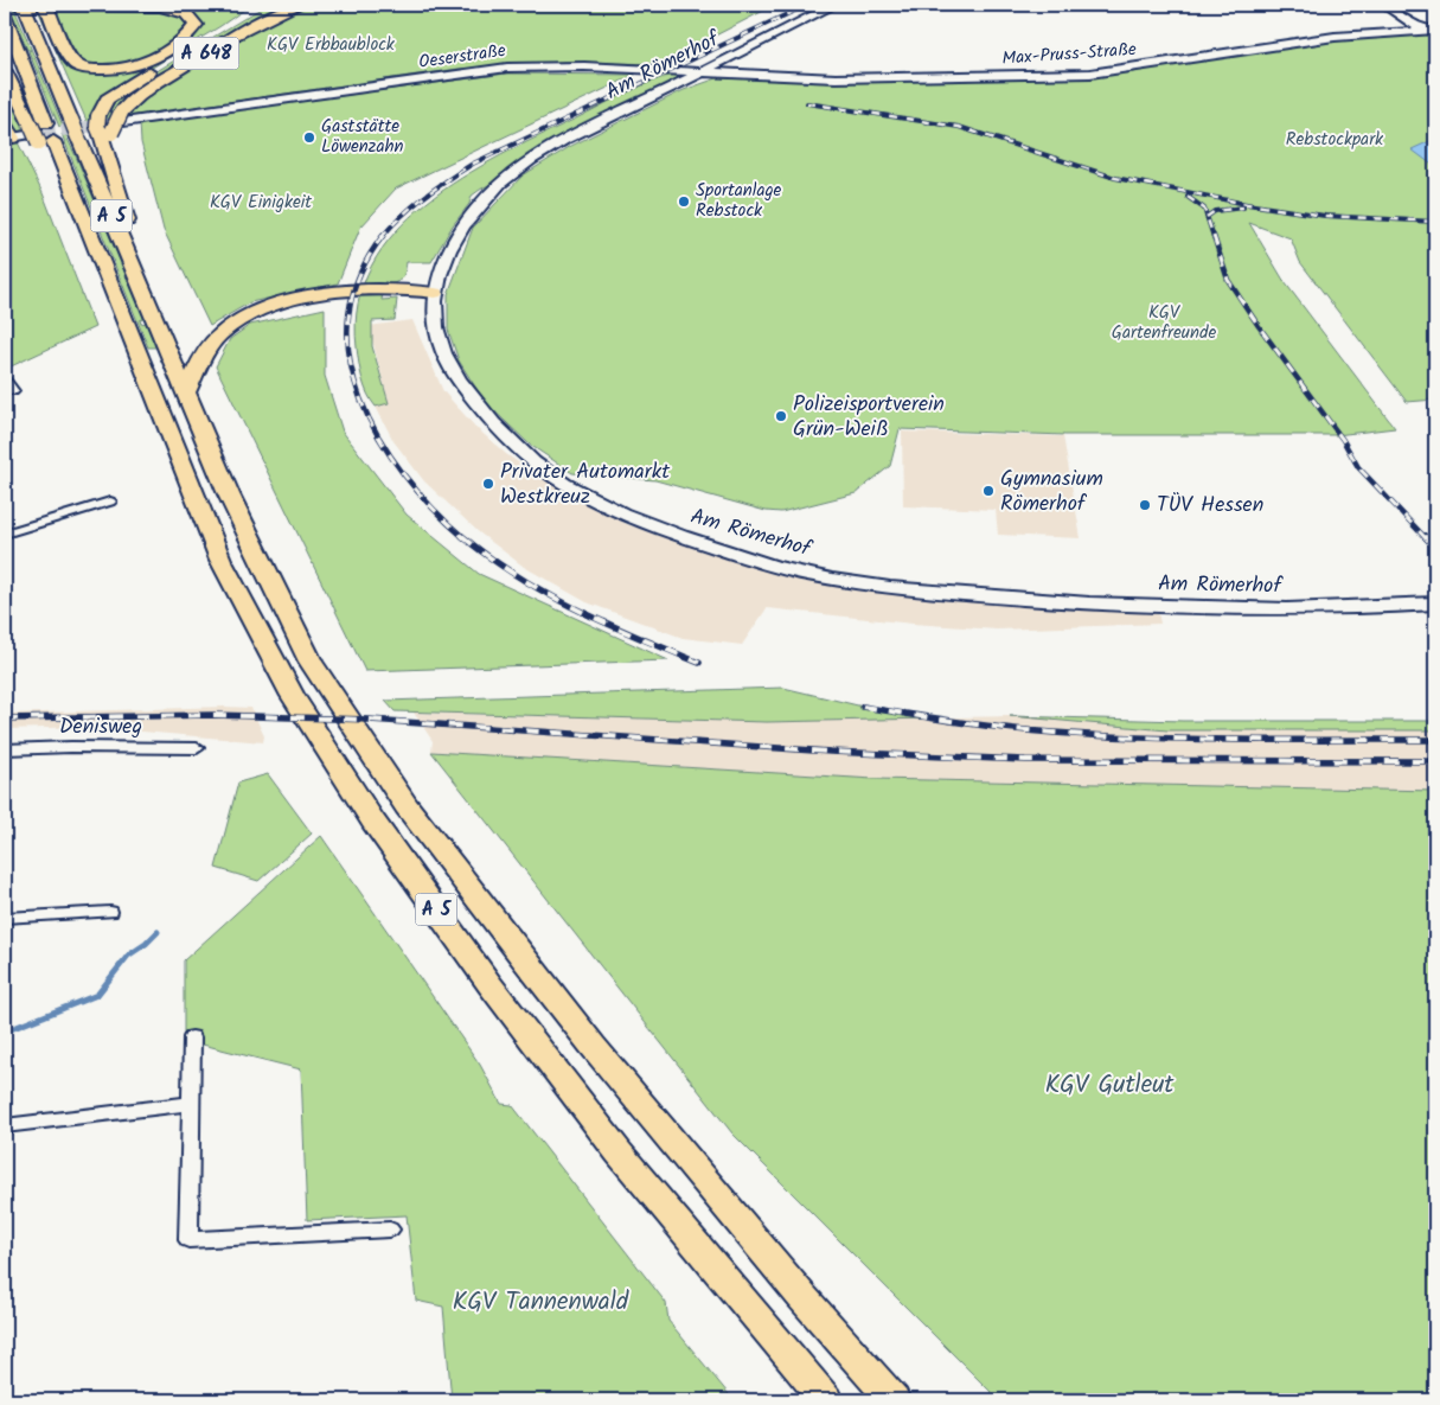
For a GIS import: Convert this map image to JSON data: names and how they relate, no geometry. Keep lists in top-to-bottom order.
{
  "streets": {
    "highway": ["A 648", "A 5"],
    "main road": ["Max-Pruss-Straße", "Oeserstraße", "Am Römerhof"],
    "street": ["Denisweg"]
  },
  "crossings": [
    ["A 648", "Oeserstraße"],
    ["A 648", "A 5"],
    ["Max-Pruss-Straße", "Oeserstraße"],
    ["Max-Pruss-Straße", "Am Römerhof"],
    ["Oeserstraße", "Am Römerhof"]
  ],
  "parks": [
    "KGV Erbbaublock",
    "Rebstockpark",
    "KGV Einigkeit",
    "KGV Gartenfreunde",
    "KGV Gutleut",
    "KGV Tannenwald"
  ],
  "places": [
    "Gaststätte Löwenzahn",
    "Sportanlage Rebstock",
    "Polizeisportverein Grün-Weiß",
    "Privater Automarkt Westkreuz",
    "Gymnasium Römerhof",
    "TÜV Hessen"
  ]
}
